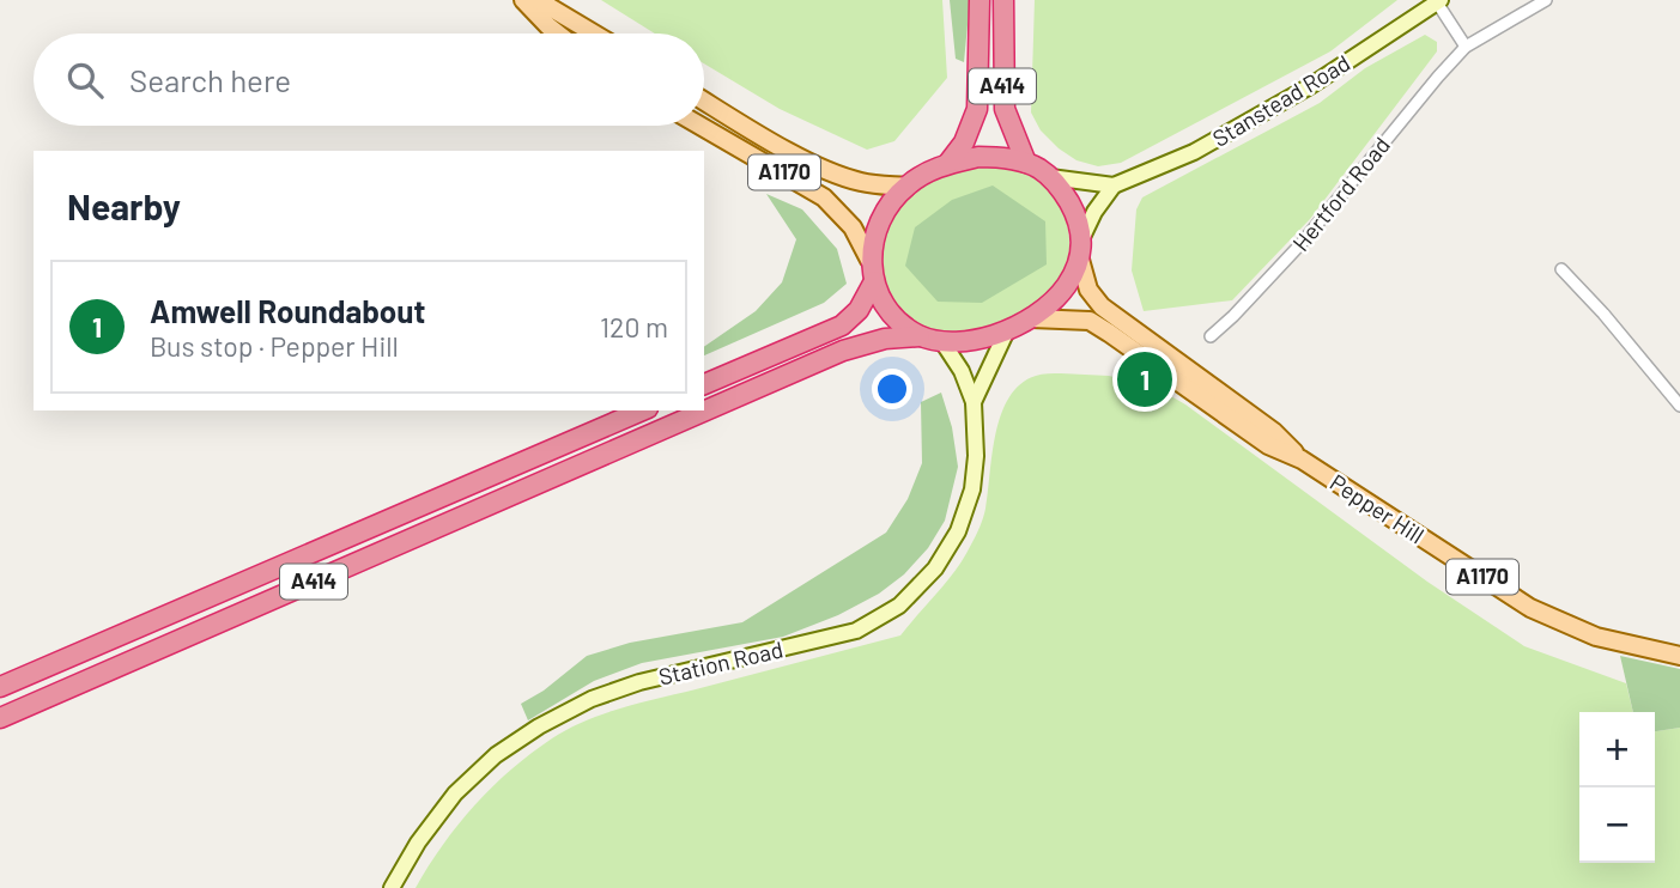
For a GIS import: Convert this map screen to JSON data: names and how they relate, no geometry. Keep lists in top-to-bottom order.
{
  "streets": {
    "highway": ["A414"],
    "main road": [
      "Stanstead Road",
      "A1170",
      "Pepper Hill",
      "Station Road"
    ],
    "street": ["Hertford Road"]
  },
  "crossings": [
    ["A414", "A1170"],
    ["A414", "Pepper Hill"],
    ["A414", "Station Road"],
    ["A1170", "Pepper Hill"],
    ["A1170", "Station Road"],
    ["Pepper Hill", "Station Road"]
  ],
  "page": {
    "search": "Search here",
    "heading": "Nearby",
    "list": [
      {
        "mark": "1",
        "name": "Amwell Roundabout",
        "note": "Bus stop · Pepper Hill",
        "value": "120 m"
      }
    ],
    "pins": "1",
    "map_buttons": ["+", "−"]
  }
}
